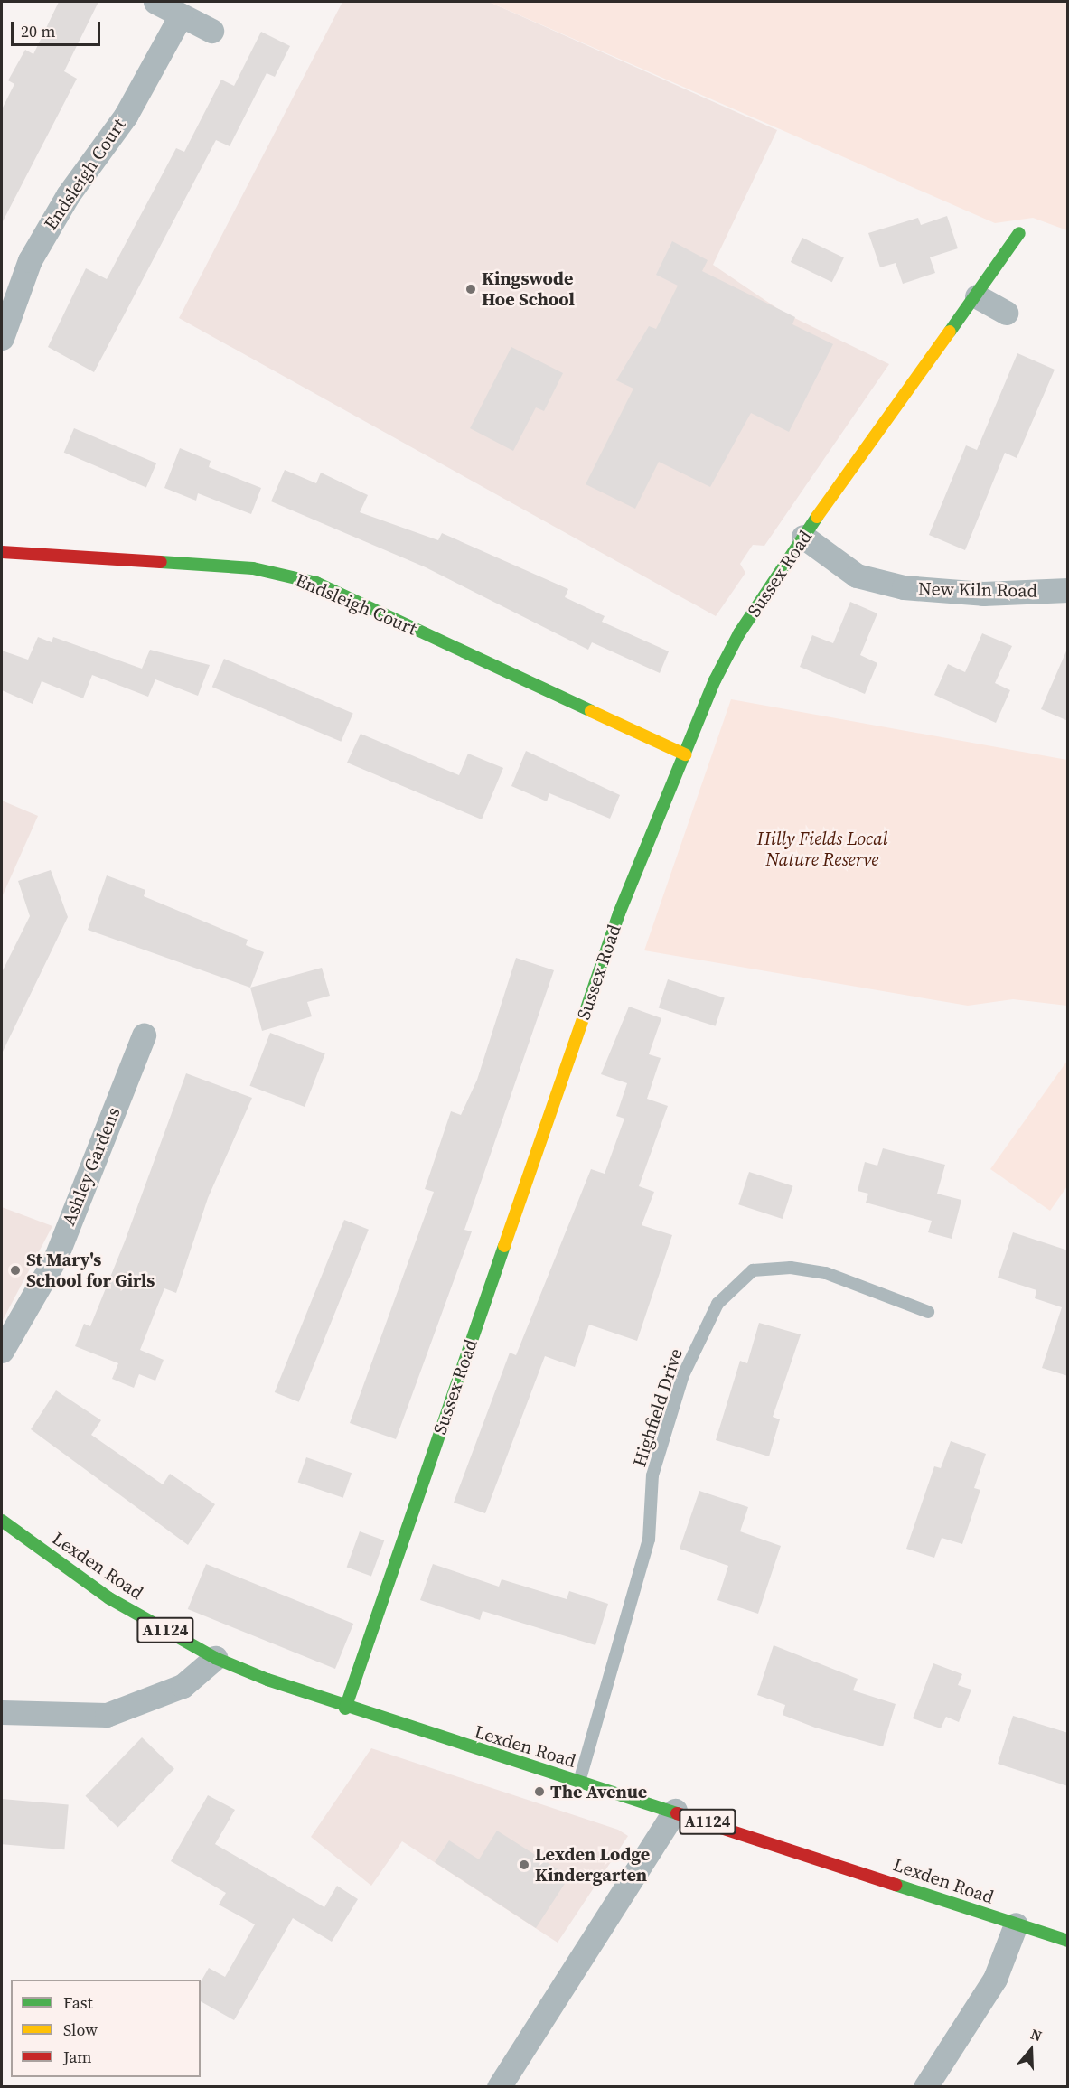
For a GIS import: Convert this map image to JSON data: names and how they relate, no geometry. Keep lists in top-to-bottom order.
{
  "streets": {
    "street": [
      "Endsleigh Court",
      "Sussex Road",
      "New Kiln Road",
      "Ashley Gardens",
      "Lexden Road",
      "A1124"
    ],
    "lane": ["Highfield Drive"]
  },
  "crossings": [
    ["Endsleigh Court", "Sussex Road"],
    ["Sussex Road", "New Kiln Road"],
    ["Sussex Road", "Lexden Road"],
    ["Highfield Drive", "Lexden Road"]
  ],
  "parks": ["Hilly Fields Local Nature Reserve"],
  "places": [
    "Kingswode Hoe School",
    "St Mary's School for Girls",
    "The Avenue",
    "Lexden Lodge Kindergarten"
  ],
  "legend": ["Fast", "Slow", "Jam"],
  "scale_bar": "20 m",
  "north": "top"
}
